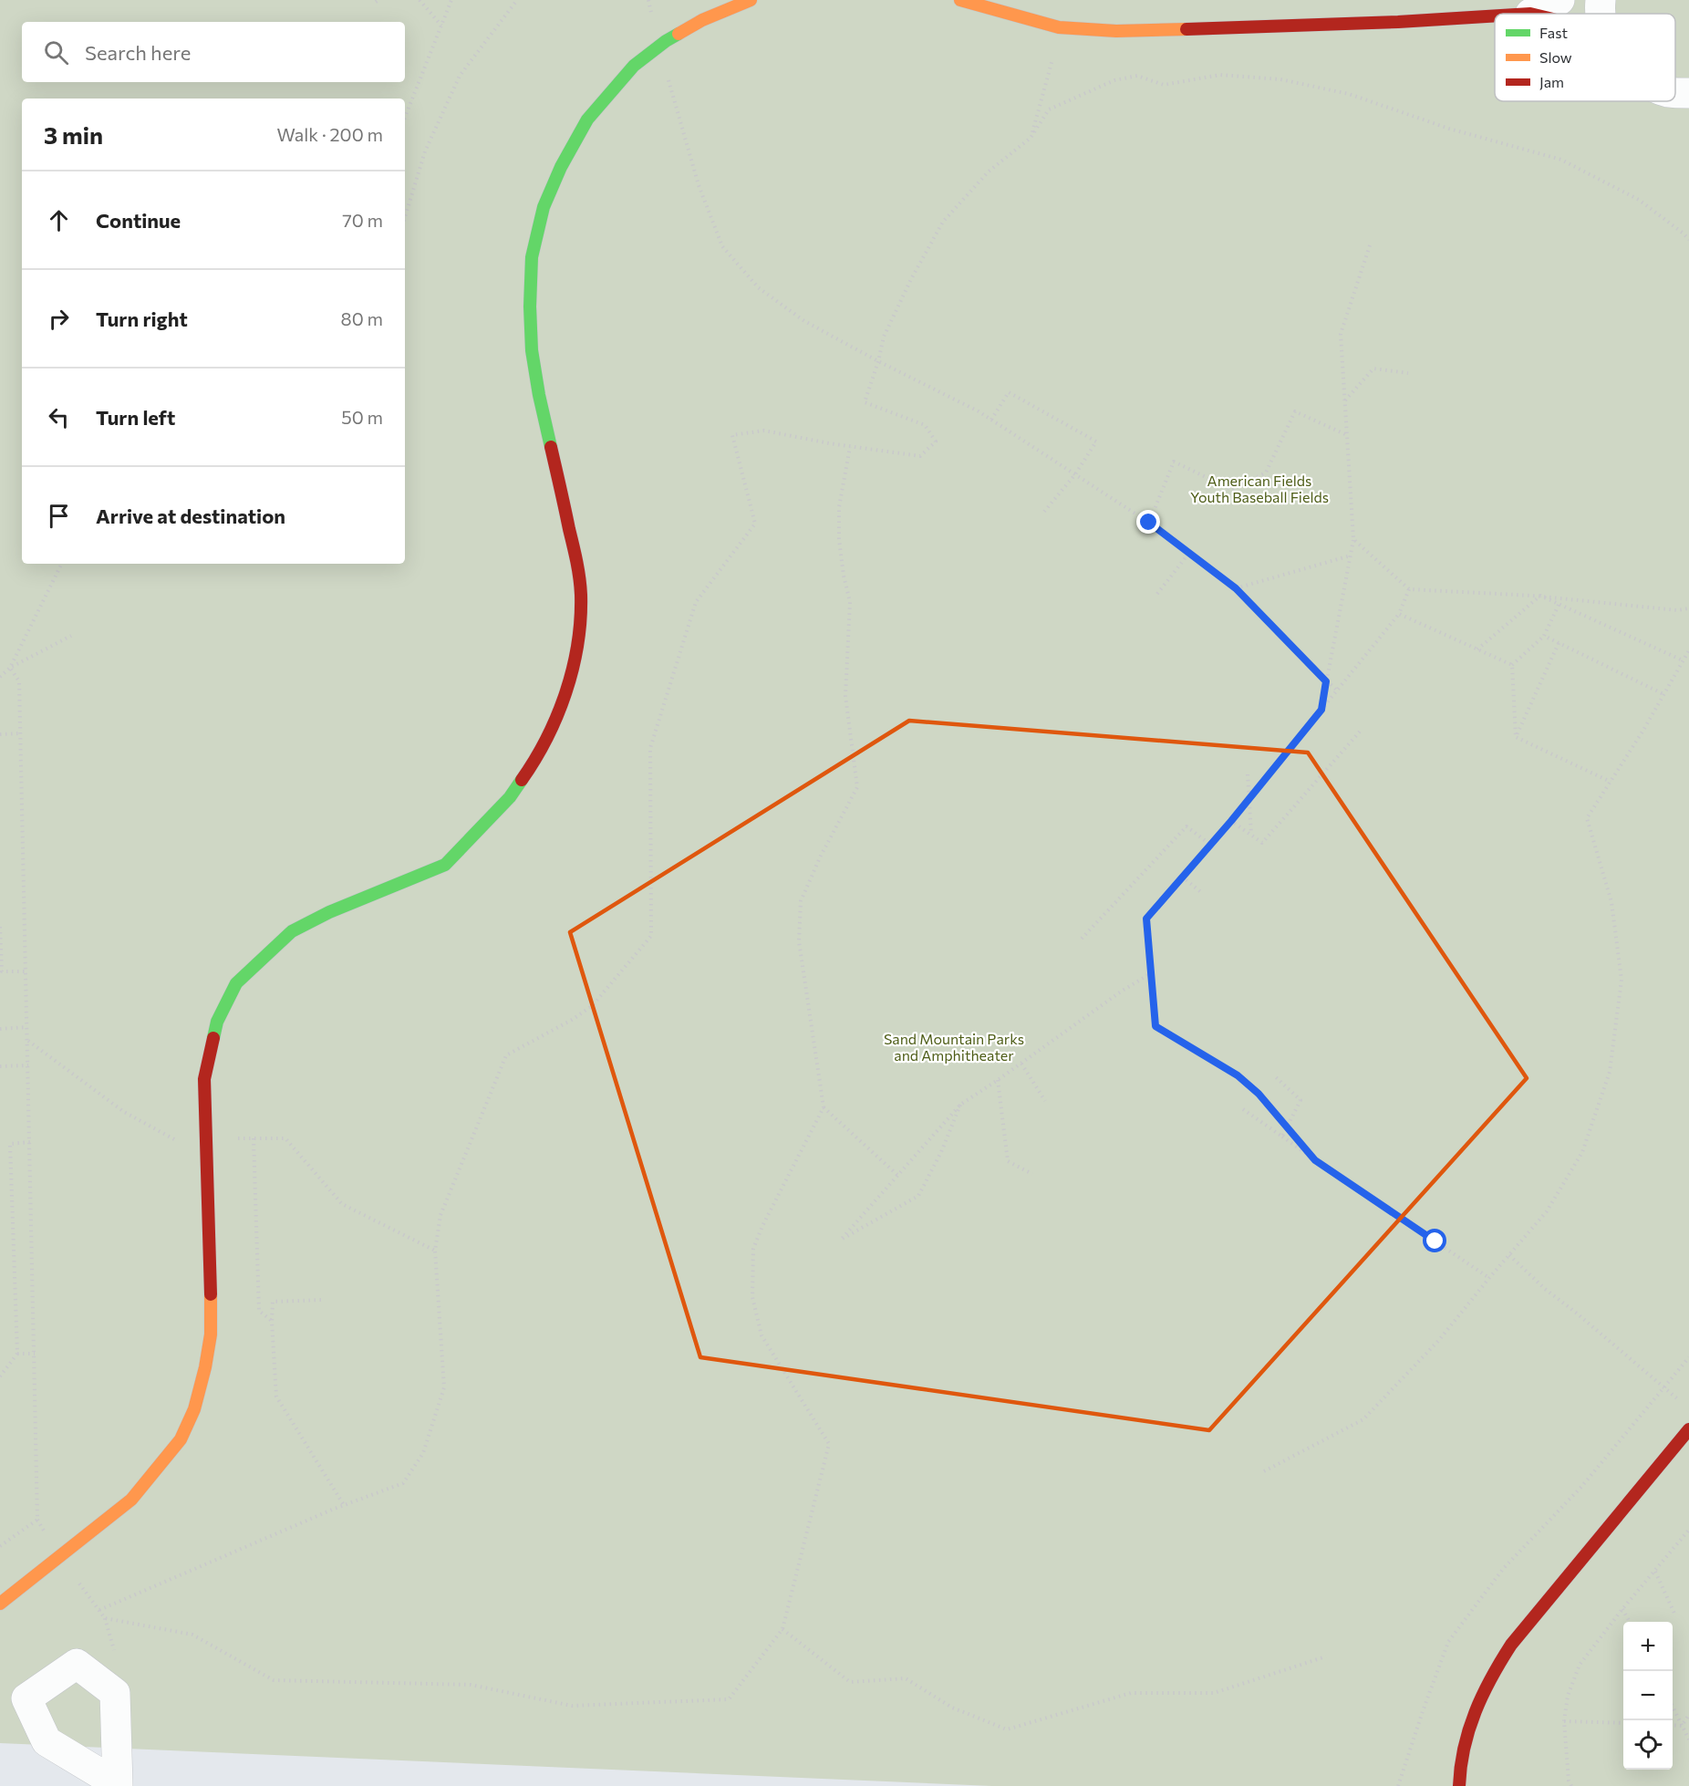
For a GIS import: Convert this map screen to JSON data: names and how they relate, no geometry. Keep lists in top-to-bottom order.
{
  "parks": ["American Fields Youth Baseball Fields", "Sand Mountain Parks and Amphitheater"],
  "legend": ["Fast", "Slow", "Jam"],
  "page": {
    "search": "Search here",
    "heading": ["3 min", "Walk · 200 m"],
    "list": [
      ["Continue", "70 m"],
      ["Turn right", "80 m"],
      ["Turn left", "50 m"],
      "Arrive at destination"
    ],
    "map_buttons": ["+", "−"]
  }
}
